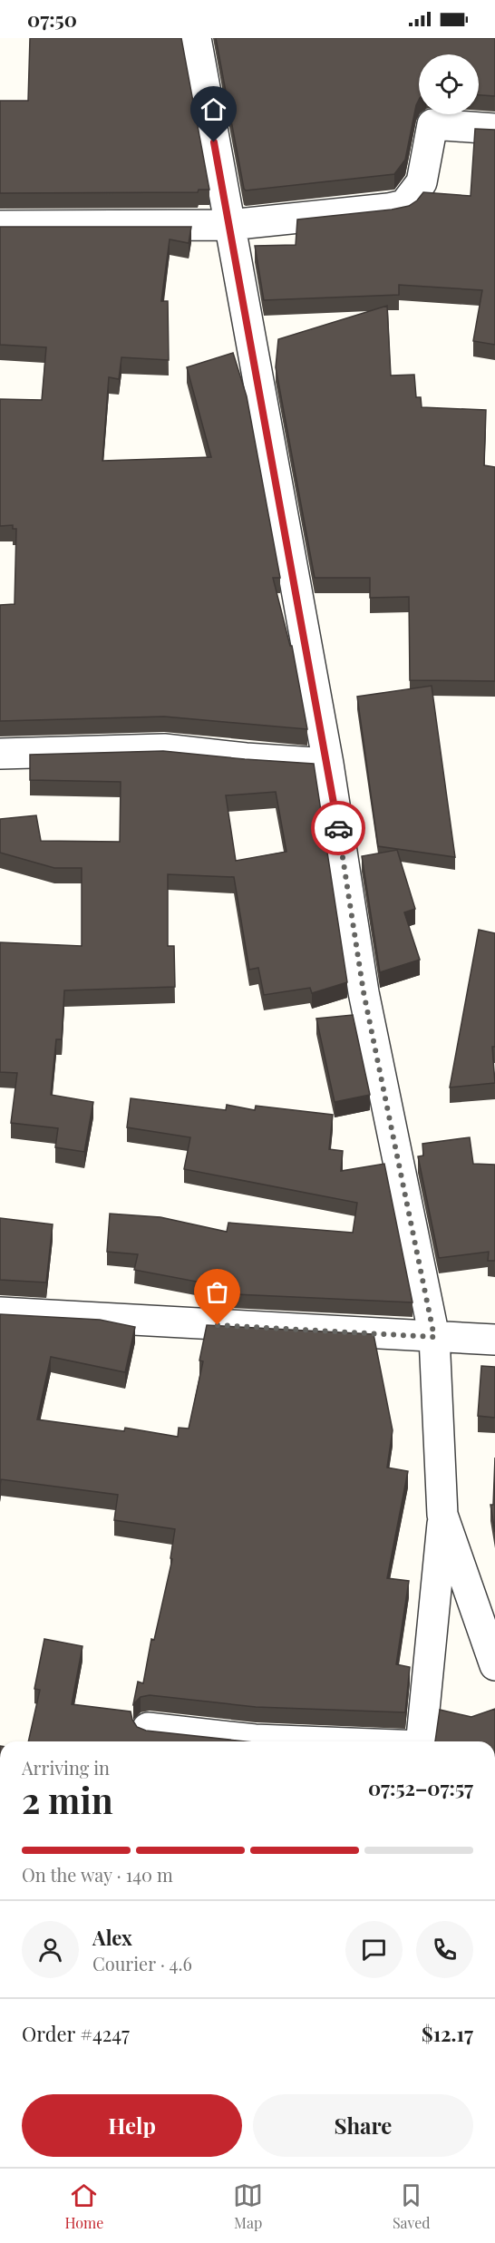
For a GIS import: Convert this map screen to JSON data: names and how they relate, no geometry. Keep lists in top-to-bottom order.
{
  "page": {
    "status": "07:50",
    "heading": ["2 min", "Arriving in", "07:52–07:57"],
    "panel": [
      "Alex",
      "Courier · 4.6",
      "Order #4247",
      "$12.17"
    ],
    "bar": "On the way · 140 m",
    "buttons": ["Help", "Share"],
    "tabs": ["Home", "Map", "Saved"]
  }
}
